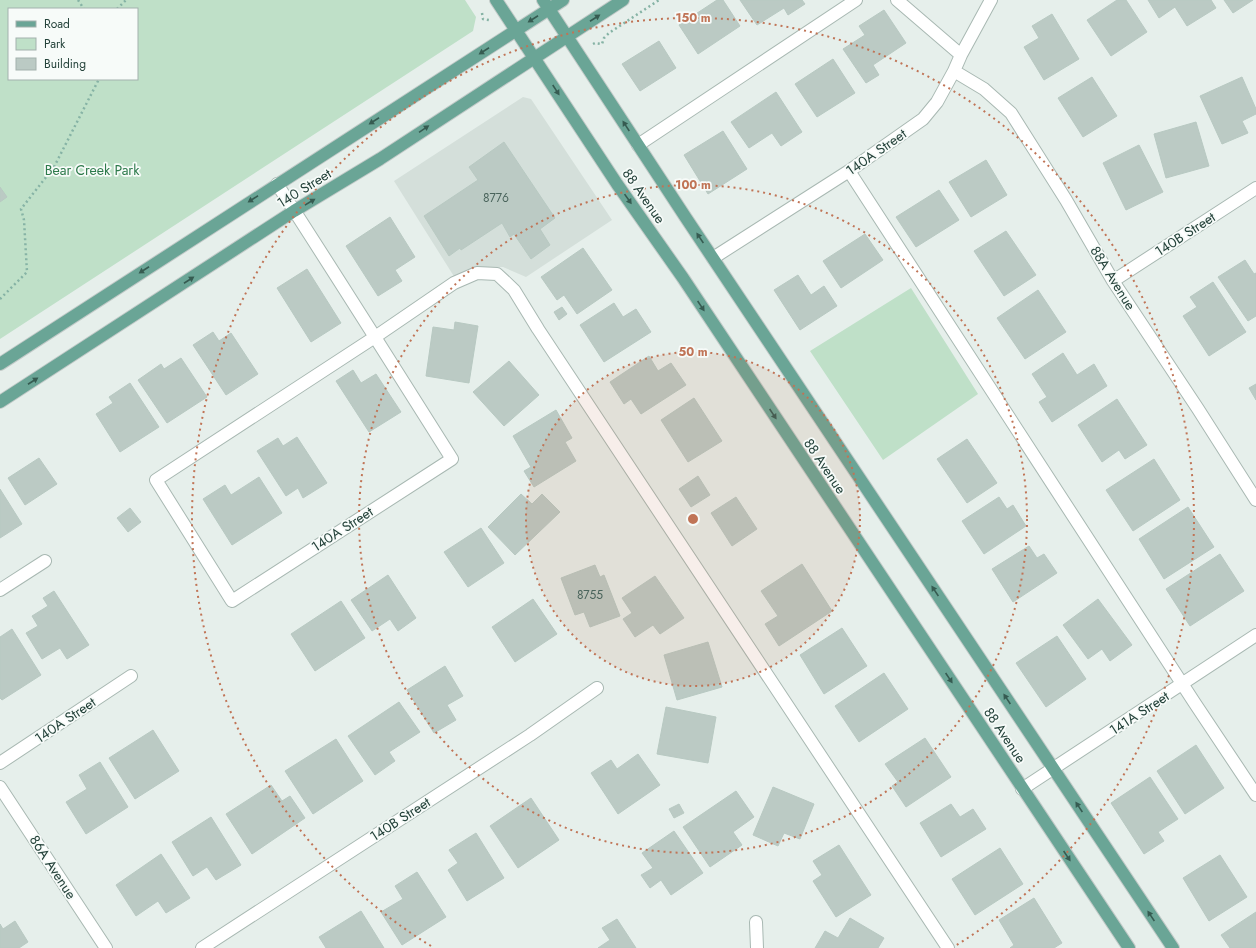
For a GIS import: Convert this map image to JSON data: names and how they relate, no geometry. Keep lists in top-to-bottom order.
{
  "streets": {
    "main road": ["140 Street", "88 Avenue"],
    "street": [
      "140A Street",
      "140B Street",
      "88A Avenue",
      "141A Street",
      "86A Avenue"
    ]
  },
  "crossings": [
    ["140A Street", "88 Avenue"],
    ["140A Street", "88A Avenue"],
    ["140 Street", "88 Avenue"],
    ["88 Avenue", "141A Street"],
    ["140B Street", "88A Avenue"]
  ],
  "parks": ["Bear Creek Park"],
  "house_numbers": ["8776", "8755"],
  "legend": ["Road", "Park", "Building"],
  "rings": ["150 m", "100 m", "50 m"]
}
